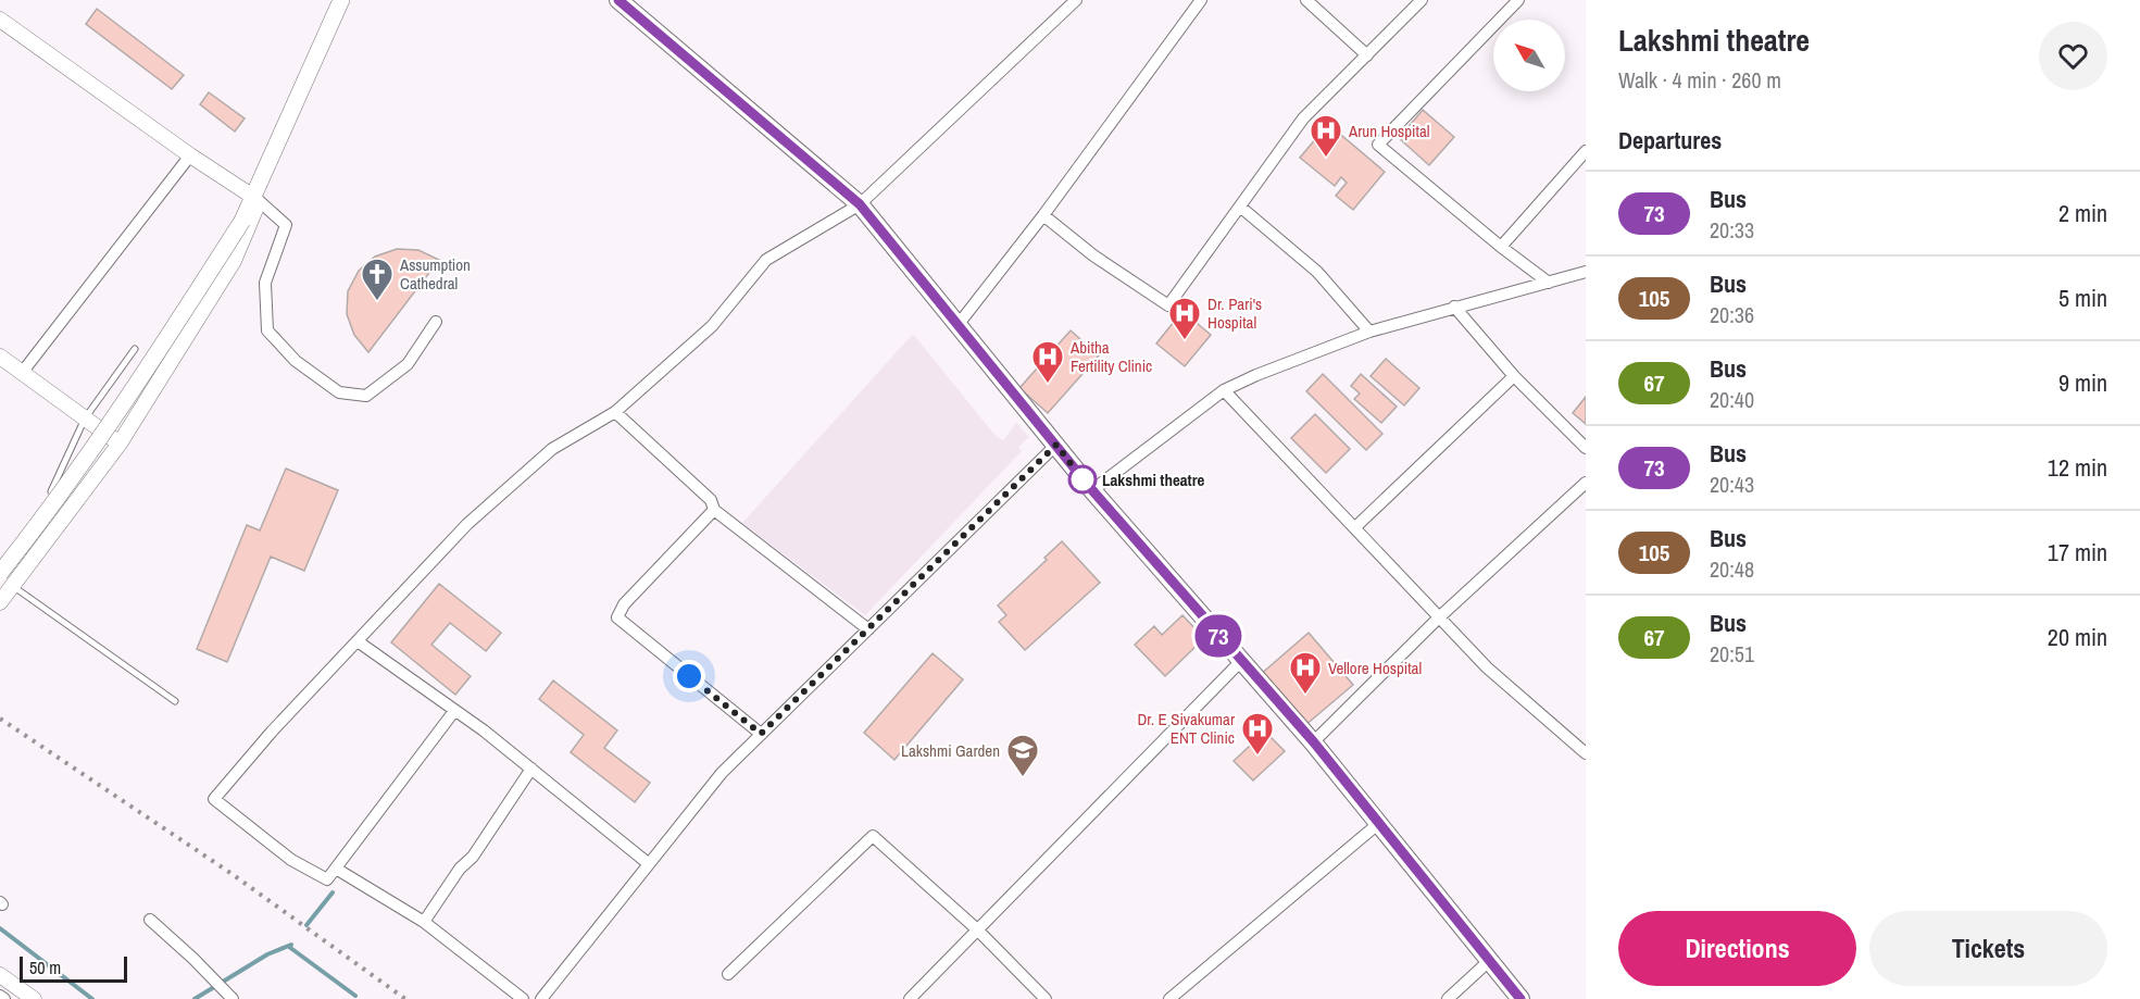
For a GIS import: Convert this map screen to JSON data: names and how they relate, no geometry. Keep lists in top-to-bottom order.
{
  "places": {
    "hospital": [
      "Arun Hospital",
      "Dr. Pari's Hospital",
      "Abitha Fertility Clinic",
      "Vellore Hospital",
      "Dr. E Sivakumar ENT Clinic"
    ],
    "church": ["Assumption Cathedral"],
    "other": ["Lakshmi theatre"],
    "school or university": ["Lakshmi Garden"]
  },
  "lines": ["bus line 73"],
  "scale_bar": "50 m",
  "north": "top left",
  "page": {
    "on_map": "73",
    "heading": [
      ["Lakshmi theatre", "Walk · 4 min · 260 m"],
      "Departures"
    ],
    "list": [
      {
        "mark": "73",
        "name": "Bus",
        "note": "20:33",
        "value": "2 min"
      },
      {
        "mark": "105",
        "name": "Bus",
        "note": "20:36",
        "value": "5 min"
      },
      {
        "mark": "67",
        "name": "Bus",
        "note": "20:40",
        "value": "9 min"
      },
      {
        "mark": "73",
        "name": "Bus",
        "note": "20:43",
        "value": "12 min"
      },
      {
        "mark": "105",
        "name": "Bus",
        "note": "20:48",
        "value": "17 min"
      },
      {
        "mark": "67",
        "name": "Bus",
        "note": "20:51",
        "value": "20 min"
      }
    ],
    "buttons": ["Directions", "Tickets"],
    "scale": "50 m"
  }
}
